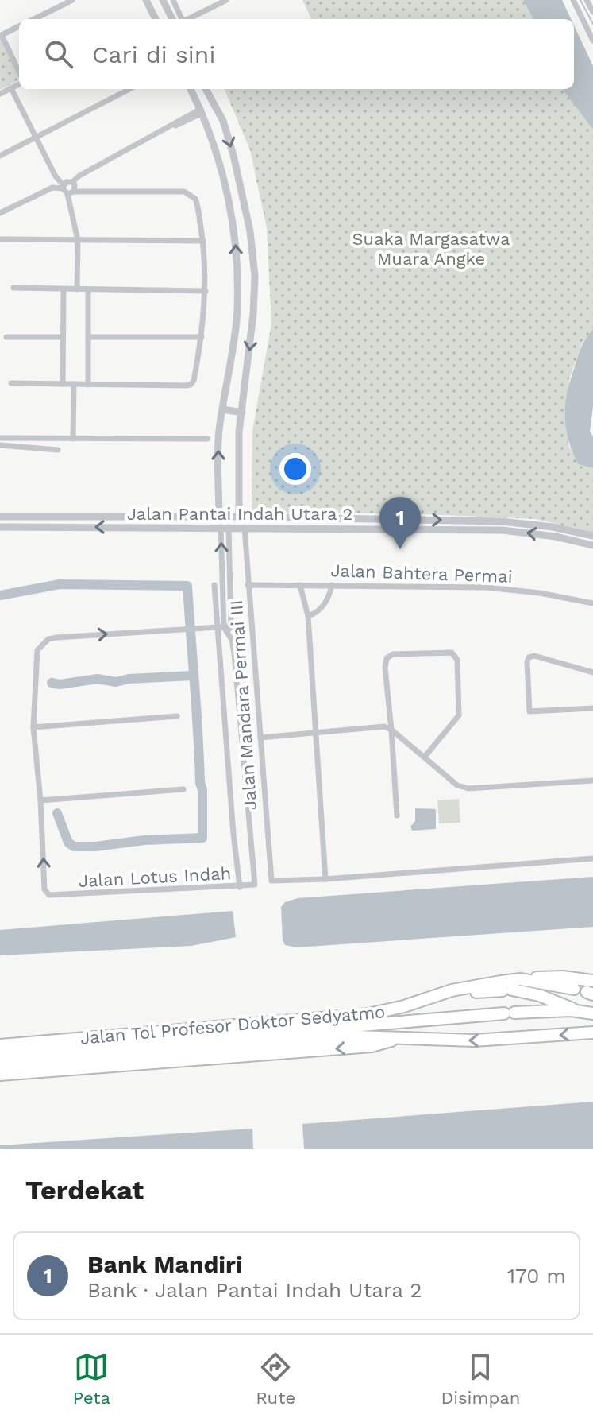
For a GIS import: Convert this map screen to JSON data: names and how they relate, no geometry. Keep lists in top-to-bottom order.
{
  "streets": {
    "highway": ["Jalan Tol Profesor Doktor Sedyatmo"],
    "street": [
      "Jalan Pantai Indah Utara 2",
      "Jalan Bahtera Permai",
      "Jalan Mandara Permai III",
      "Jalan Lotus Indah"
    ]
  },
  "crossings": [
    ["Jalan Pantai Indah Utara 2", "Jalan Mandara Permai III"],
    ["Jalan Pantai Indah Utara 2", "Jalan Lotus Indah"],
    ["Jalan Bahtera Permai", "Jalan Mandara Permai III"]
  ],
  "parks": ["Suaka Margasatwa Muara Angke"],
  "page": {
    "search": "Cari di sini",
    "pins": "1",
    "heading": "Terdekat",
    "list": [
      {
        "mark": "1",
        "name": "Bank Mandiri",
        "note": "Bank · Jalan Pantai Indah Utara 2",
        "value": "170 m"
      }
    ],
    "nav": ["Peta", "Rute", "Disimpan"]
  }
}
